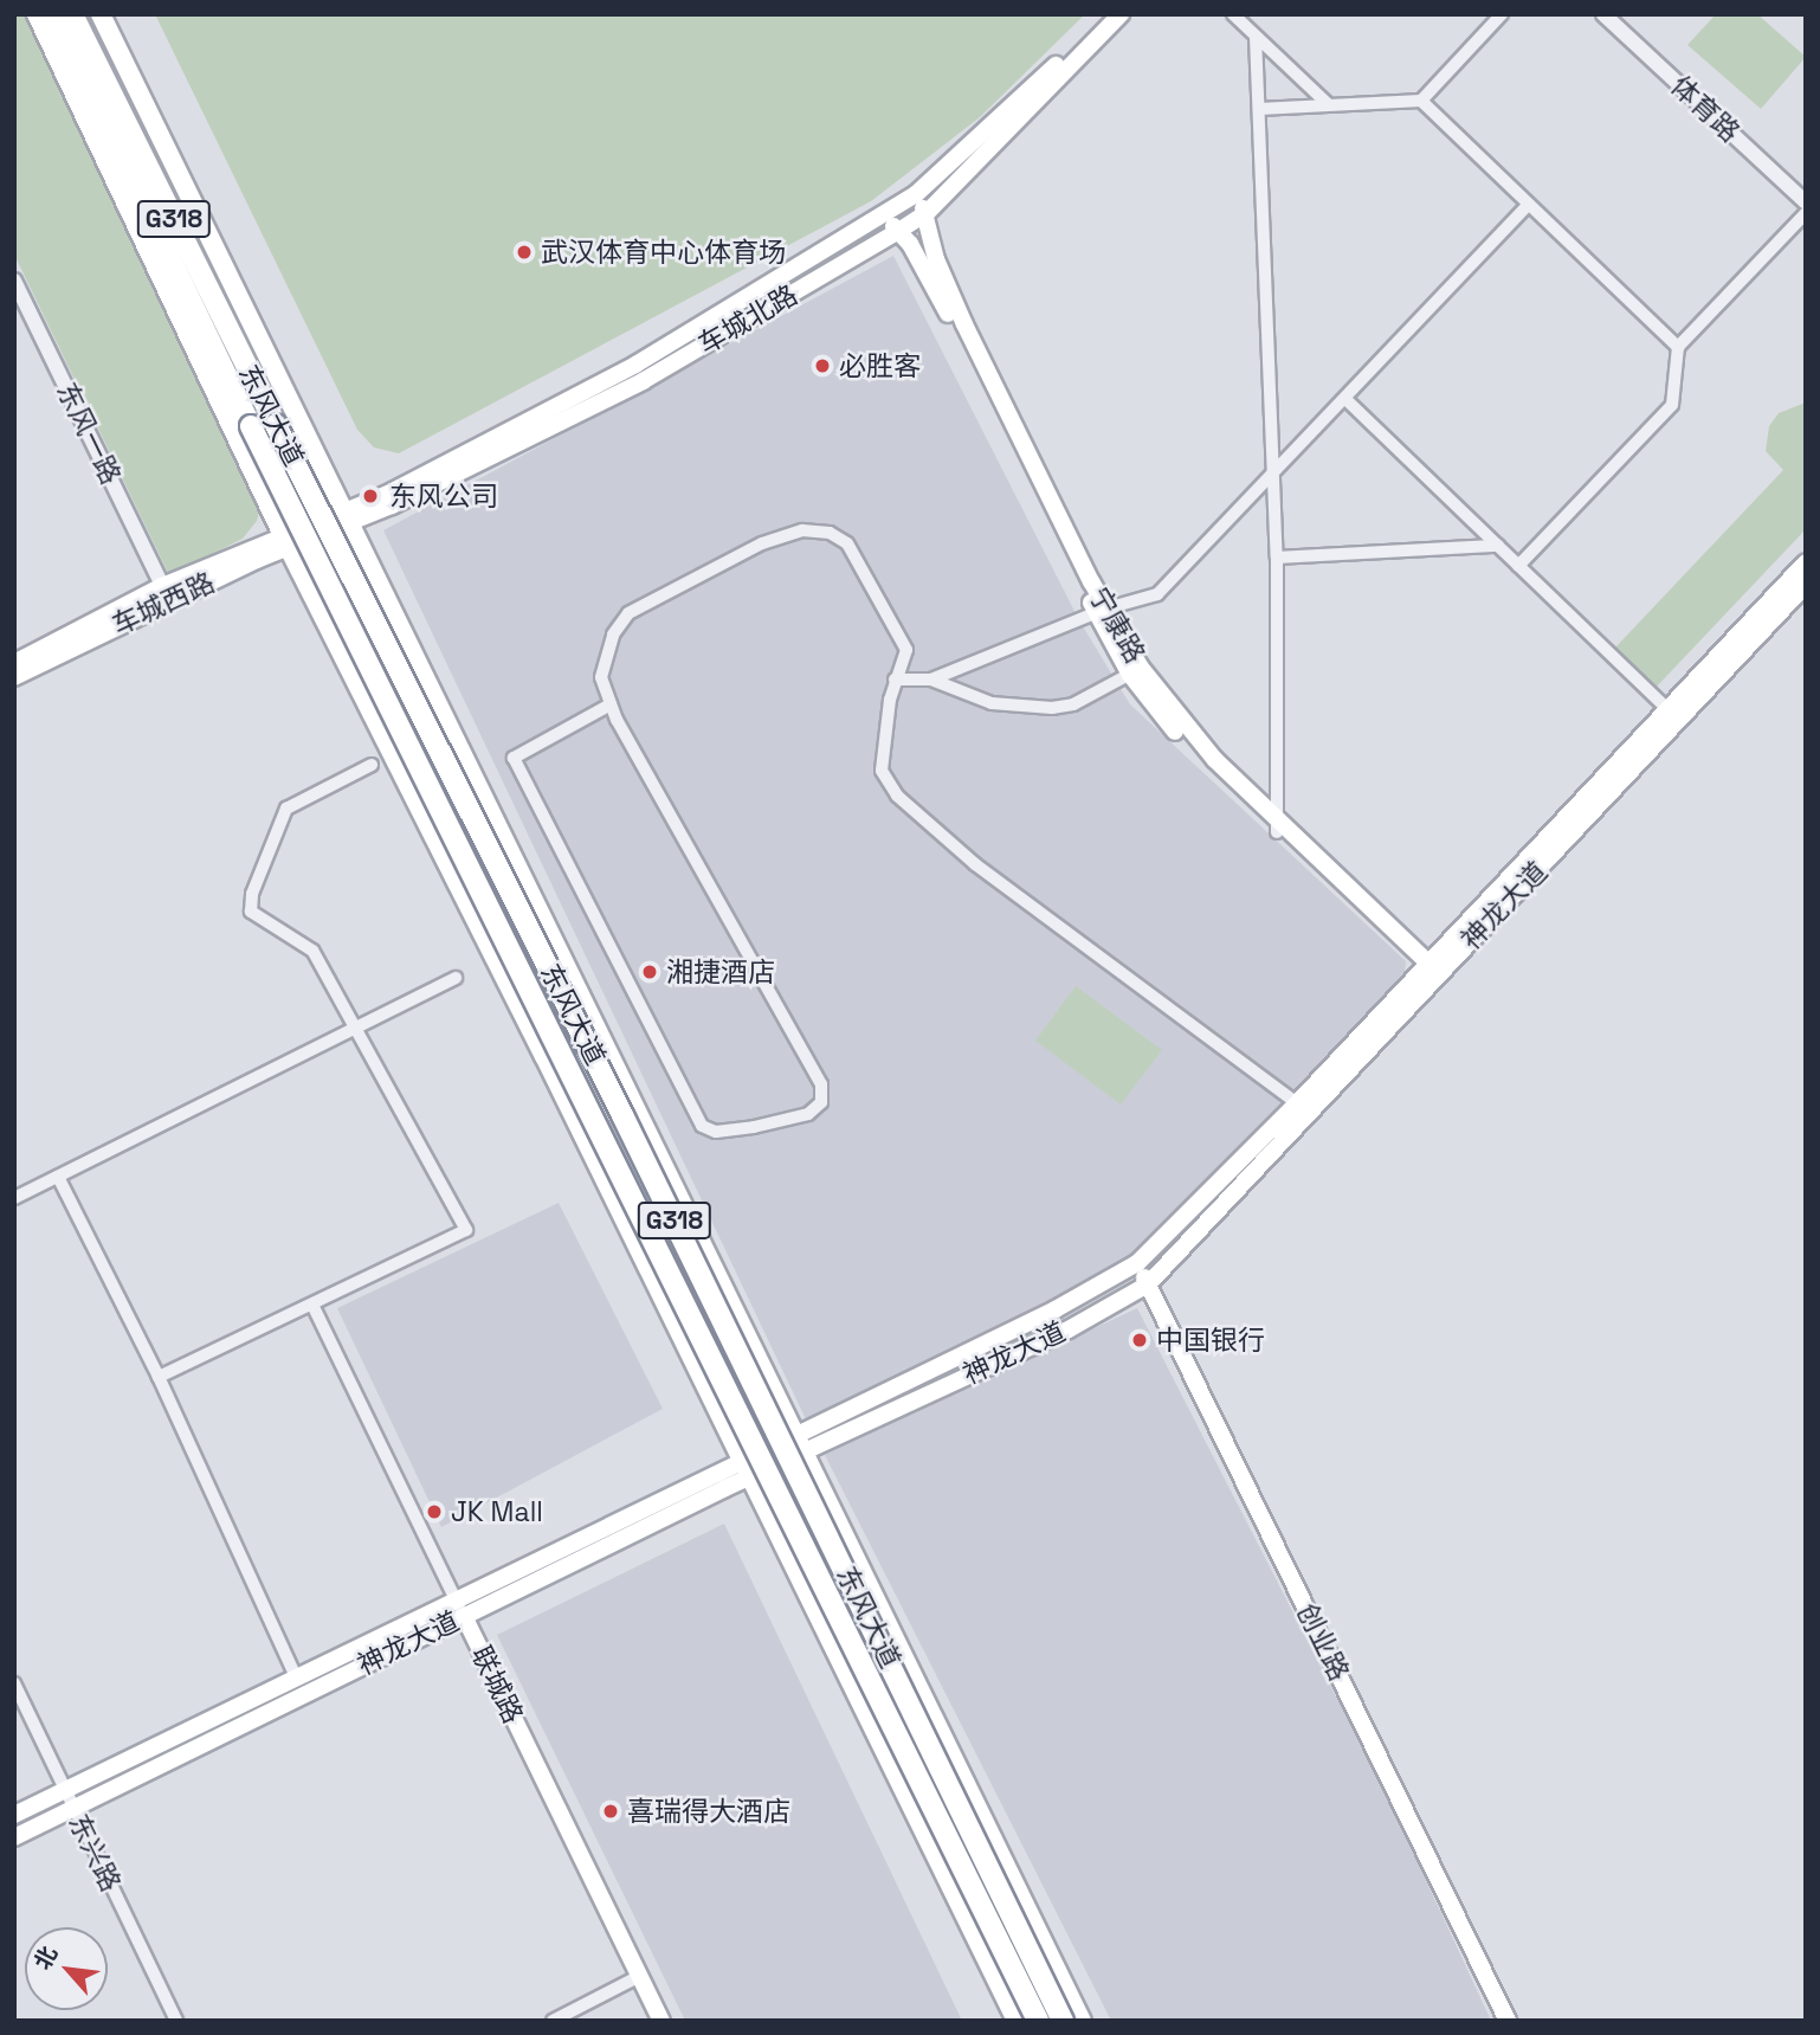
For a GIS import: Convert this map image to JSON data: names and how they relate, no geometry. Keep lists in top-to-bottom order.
{
  "streets": {
    "highway": ["G318", "东风大道"],
    "main road": [
      "车城北路",
      "车城西路",
      "宁康路",
      "神龙大道",
      "创业路",
      "联城路"
    ],
    "street": ["体育路", "东风一路", "东兴路"]
  },
  "crossings": [
    ["车城北路", "车城西路"],
    ["车城北路", "宁康路"],
    ["东风一路", "车城西路"],
    ["宁康路", "神龙大道"],
    ["神龙大道", "创业路"],
    ["神龙大道", "联城路"],
    ["神龙大道", "东兴路"]
  ],
  "places": [
    "武汉体育中心体育场",
    "必胜客",
    "东风公司",
    "湘捷酒店",
    "中国银行",
    "JK Mall",
    "喜瑞得大酒店"
  ],
  "north": "top left"
}
